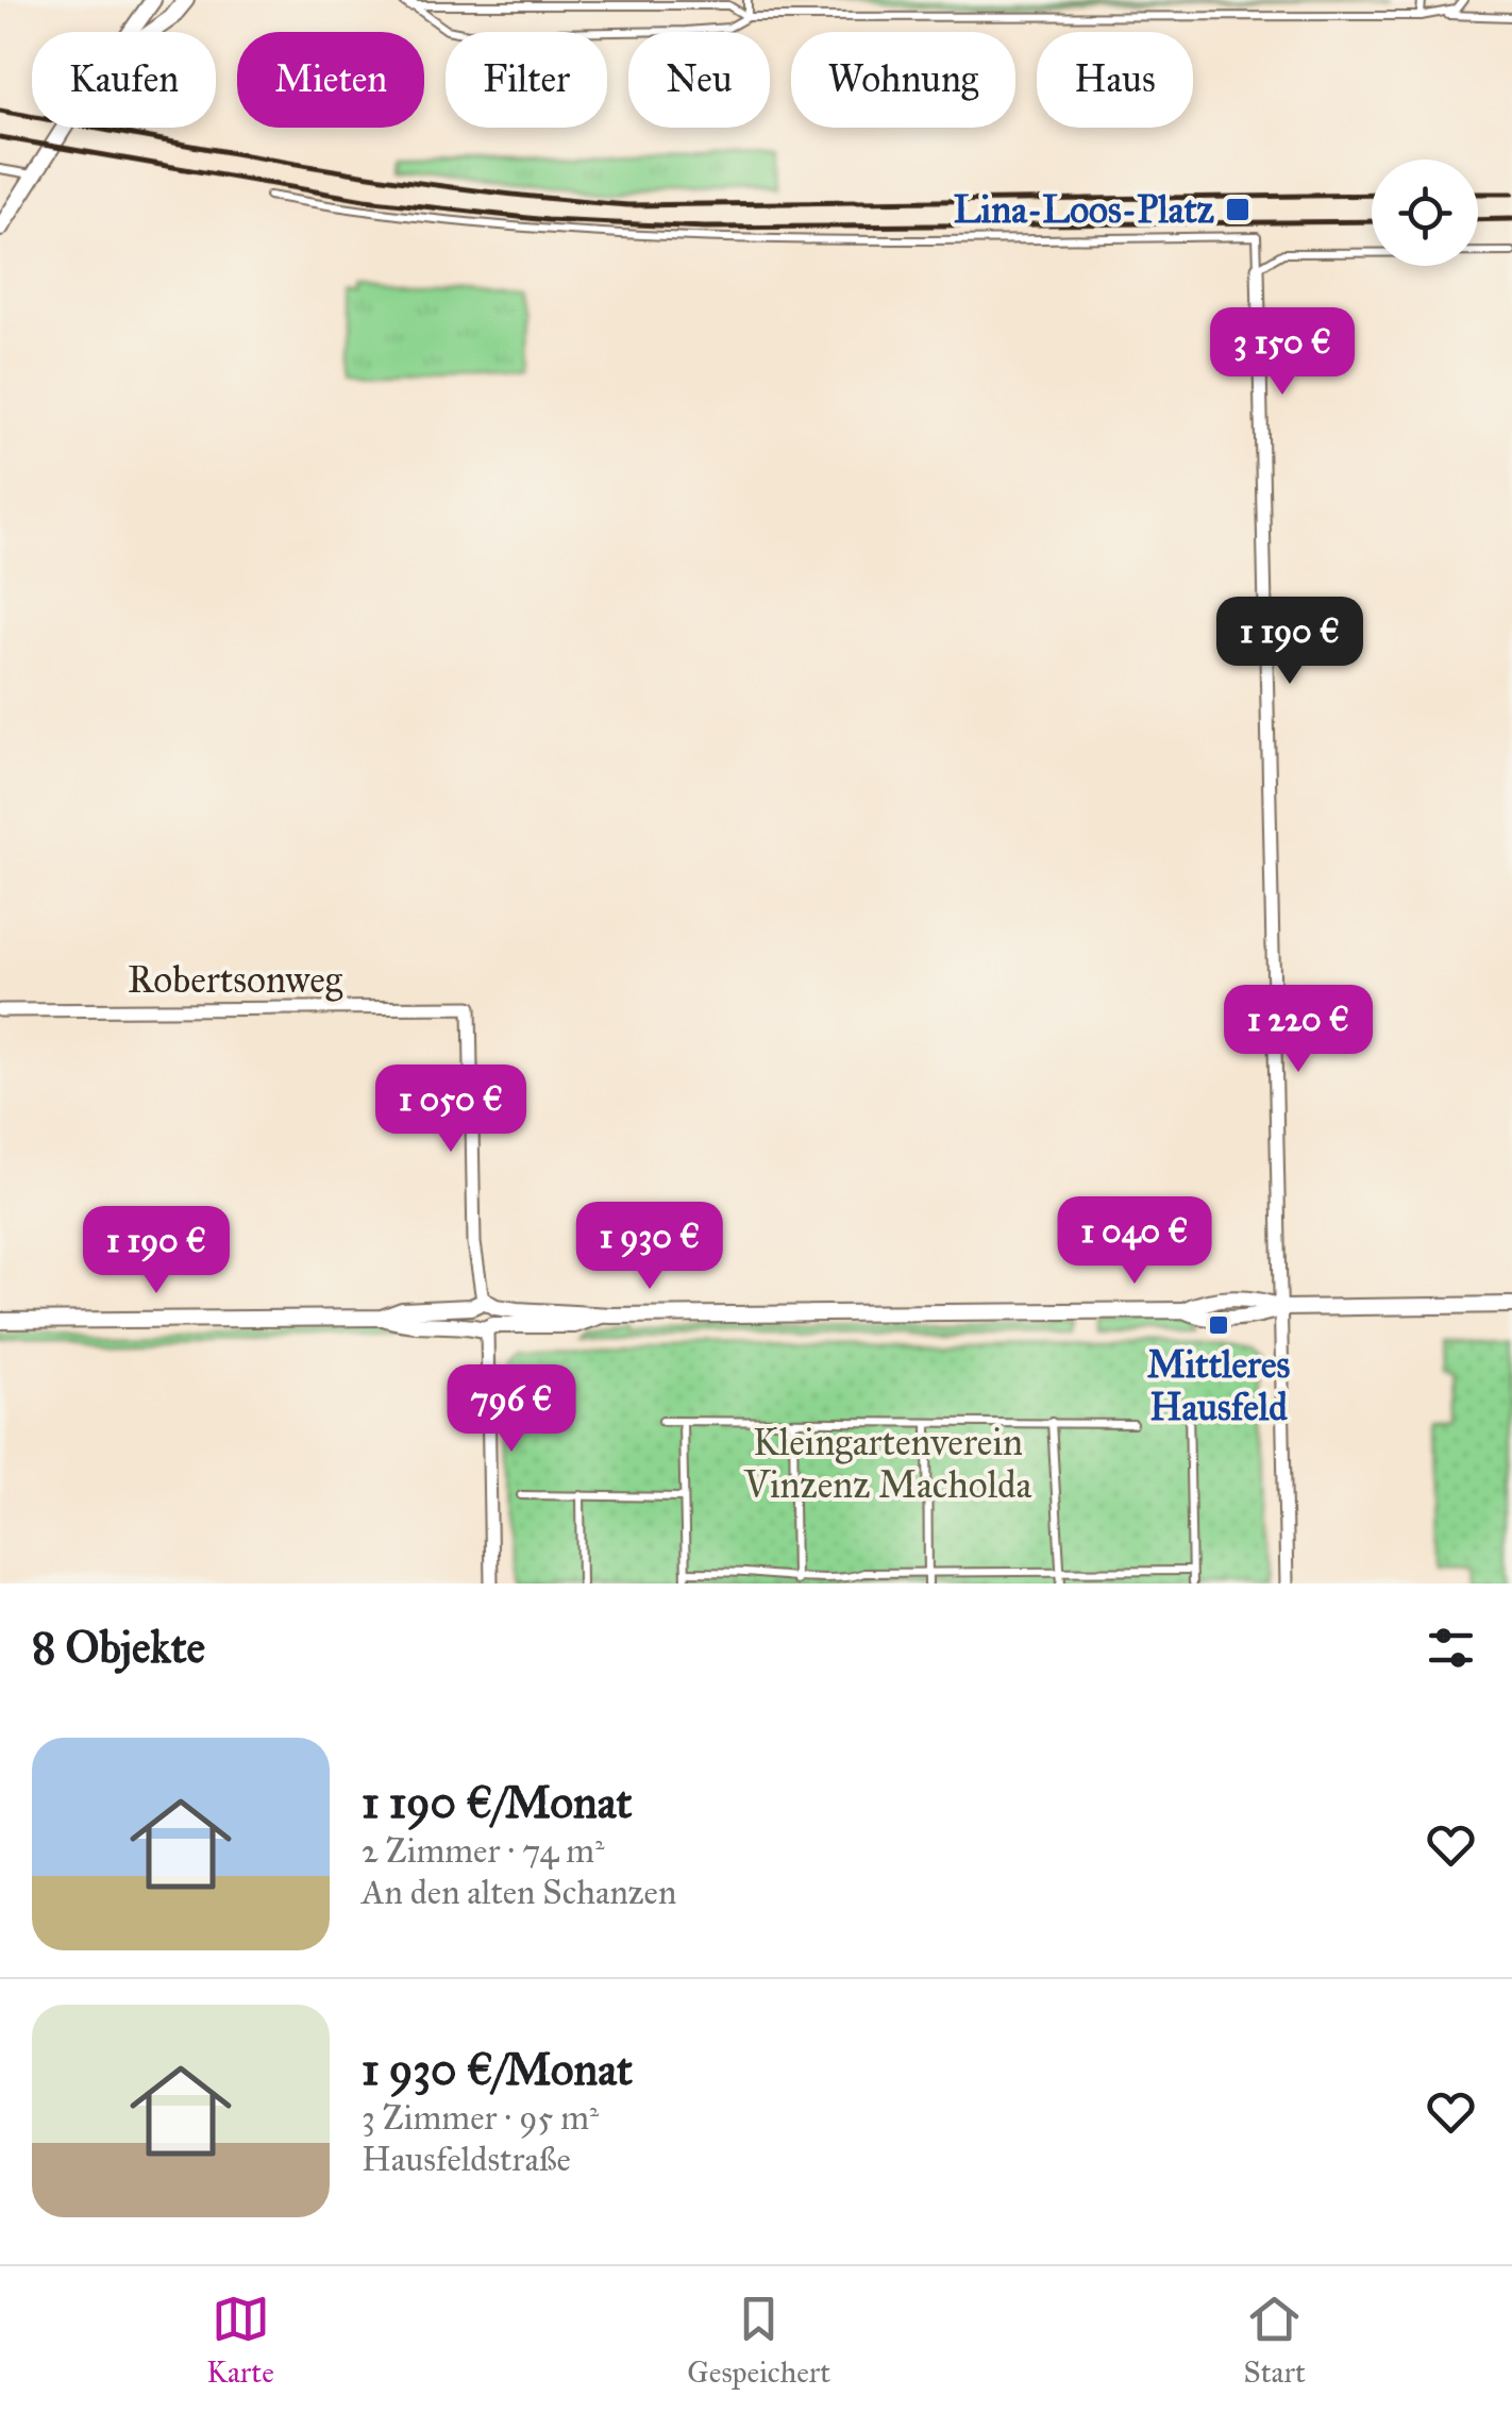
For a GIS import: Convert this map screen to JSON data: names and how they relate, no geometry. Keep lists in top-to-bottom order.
{
  "streets": {
    "street": ["Robertsonweg"]
  },
  "parks": ["Kleingartenverein Vinzenz Macholda"],
  "places": {
    "transit": ["Lina-Loos-Platz", "Mittleres Hausfeld"]
  },
  "page": {
    "chip": [
      "Kaufen",
      "Mieten",
      "Filter",
      "Neu",
      "Wohnung",
      "Haus"
    ],
    "price": [
      "3 150 €",
      "1 190 €",
      "1 220 €",
      "1 050 €",
      "1 040 €",
      "1 930 €",
      "1 190 €",
      "796 €"
    ],
    "heading": "8 Objekte",
    "list": [
      {
        "name": "1 190 €/Monat",
        "note": "2 Zimmer · 74 m² · An den alten Schanzen"
      },
      {
        "name": "1 930 €/Monat",
        "note": "3 Zimmer · 95 m² · Hausfeldstraße"
      }
    ],
    "tabs": ["Karte", "Gespeichert", "Start"]
  }
}
